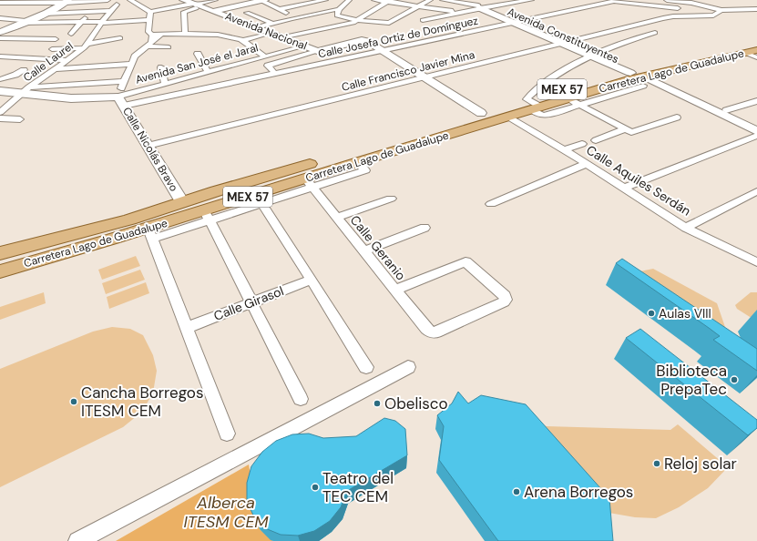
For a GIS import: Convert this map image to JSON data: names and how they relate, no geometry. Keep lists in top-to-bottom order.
{
  "streets": {
    "main road": ["Carretera Lago de Guadalupe", "MEX 57"],
    "street": [
      "Avenida Nacional",
      "Avenida Constituyentes",
      "Calle Josefa Ortiz de Domínguez",
      "Calle Laurel",
      "Avenida San José el Jaral",
      "Calle Francisco Javier Mina",
      "Calle Nicolás Bravo",
      "Calle Aquiles Serdán",
      "Calle Geranio",
      "Calle Girasol"
    ]
  },
  "crossings": [
    ["Avenida Nacional", "Calle Josefa Ortiz de Domínguez"],
    ["Avenida Nacional", "Avenida San José el Jaral"],
    ["Avenida Nacional", "Calle Francisco Javier Mina"],
    ["Avenida Nacional", "Carretera Lago de Guadalupe"],
    ["Avenida Constituyentes", "Calle Josefa Ortiz de Domínguez"],
    ["Avenida Constituyentes", "Calle Francisco Javier Mina"],
    ["Avenida Constituyentes", "Carretera Lago de Guadalupe"],
    ["Calle Josefa Ortiz de Domínguez", "Avenida San José el Jaral"],
    ["Calle Josefa Ortiz de Domínguez", "Calle Nicolás Bravo"],
    ["Avenida San José el Jaral", "Calle Nicolás Bravo"],
    ["Calle Francisco Javier Mina", "Calle Nicolás Bravo"],
    ["Carretera Lago de Guadalupe", "Calle Nicolás Bravo"],
    ["Carretera Lago de Guadalupe", "Calle Aquiles Serdán"],
    ["Carretera Lago de Guadalupe", "Calle Geranio"]
  ],
  "water": ["Alberca ITESM CEM"],
  "places": [
    "Aulas VIII",
    "Biblioteca PrepaTec",
    "Cancha Borregos ITESM CEM",
    "Obelisco",
    "Reloj solar",
    "Teatro del TEC CEM",
    "Arena Borregos"
  ]
}
